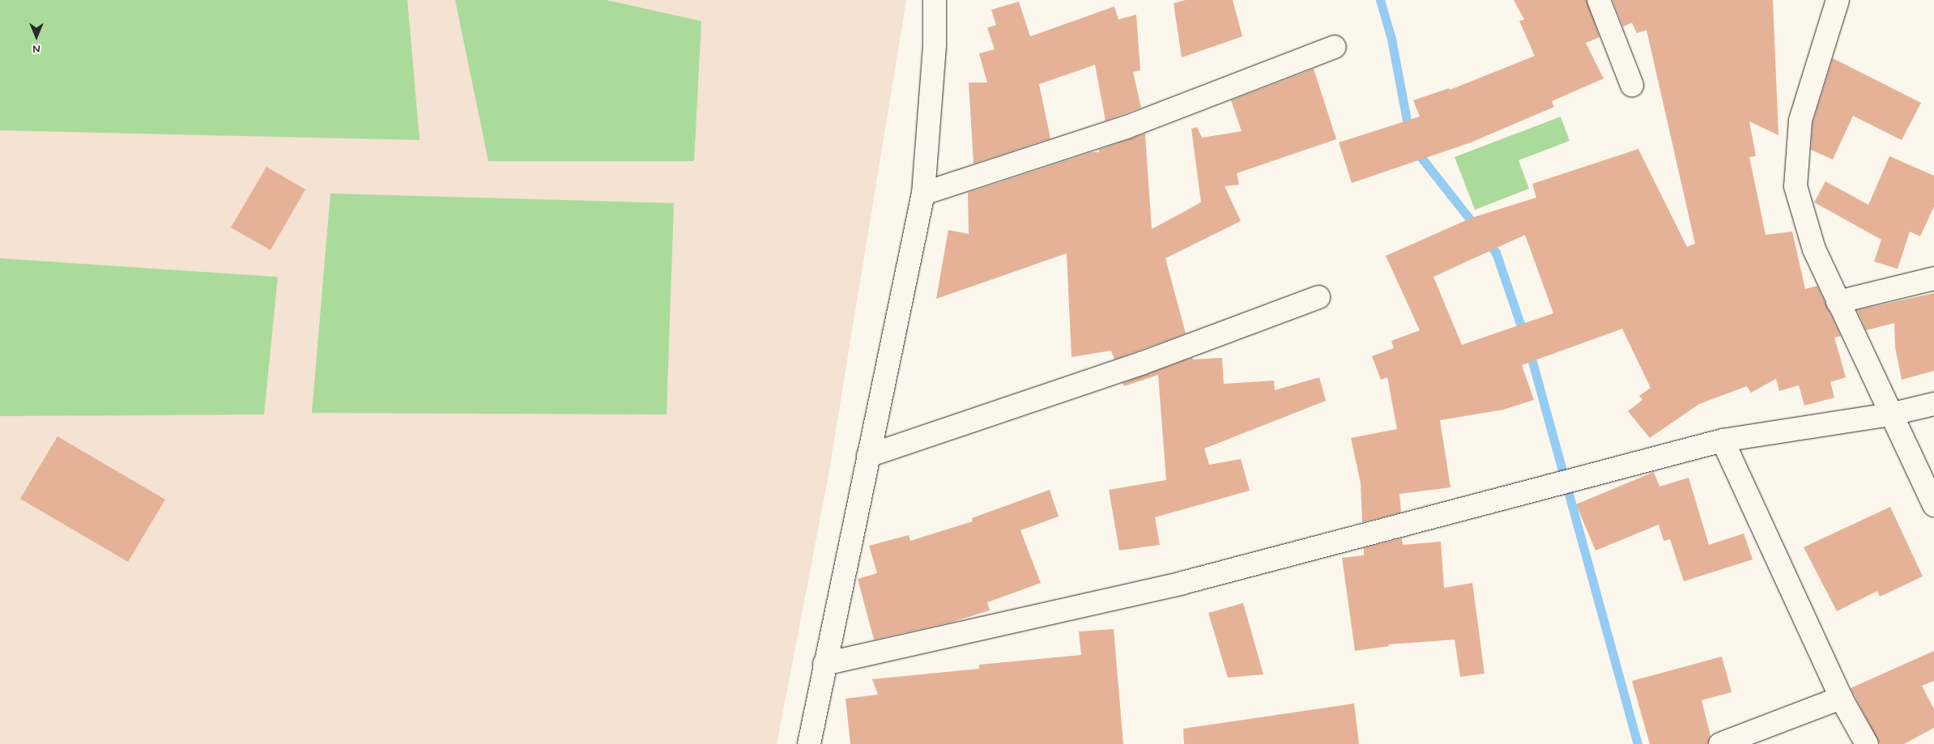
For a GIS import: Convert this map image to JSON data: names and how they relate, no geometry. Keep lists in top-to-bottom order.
{
  "north": "bottom"
}
